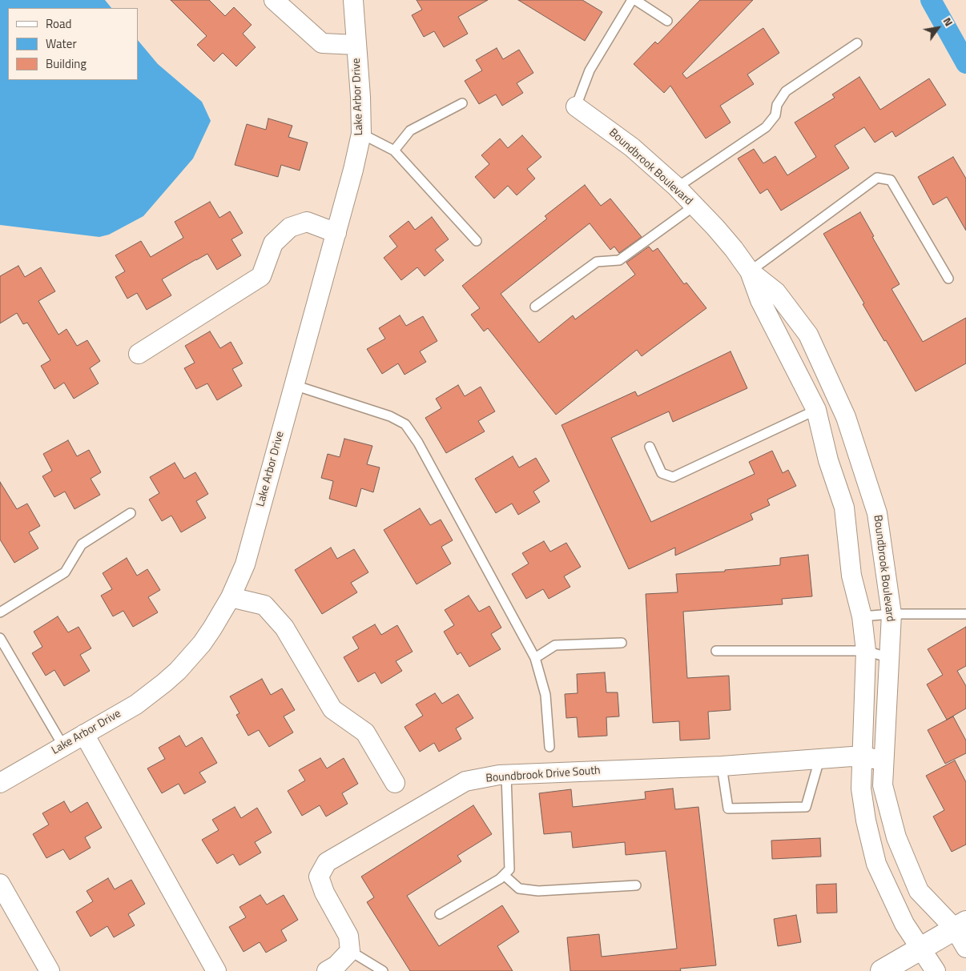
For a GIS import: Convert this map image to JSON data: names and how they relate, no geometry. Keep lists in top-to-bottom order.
{
  "streets": {
    "street": ["Lake Arbor Drive", "Boundbrook Boulevard", "Boundbrook Drive South"]
  },
  "crossings": [
    ["Boundbrook Boulevard", "Boundbrook Drive South"]
  ],
  "legend": ["Road", "Water", "Building"],
  "north": "top right"
}
